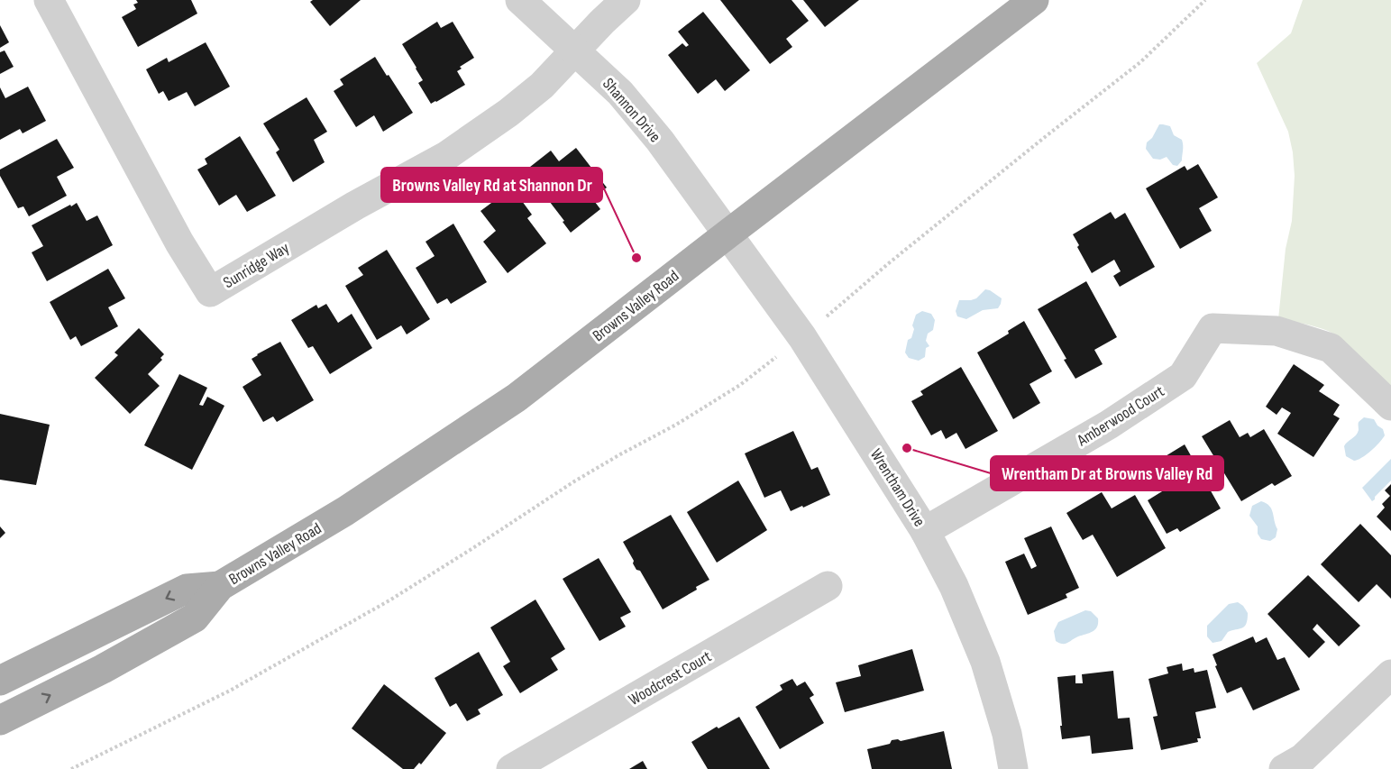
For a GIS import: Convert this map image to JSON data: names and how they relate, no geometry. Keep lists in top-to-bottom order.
{
  "streets": {
    "main road": ["Browns Valley Road"],
    "street": [
      "Shannon Drive",
      "Sunridge Way",
      "Amberwood Court",
      "Wrentham Drive",
      "Woodcrest Court"
    ]
  },
  "crossings": [
    ["Shannon Drive", "Sunridge Way"],
    ["Shannon Drive", "Browns Valley Road"],
    ["Shannon Drive", "Wrentham Drive"],
    ["Browns Valley Road", "Wrentham Drive"],
    ["Amberwood Court", "Wrentham Drive"]
  ],
  "places": ["Browns Valley Rd at Shannon Dr", "Wrentham Dr at Browns Valley Rd"]
}
